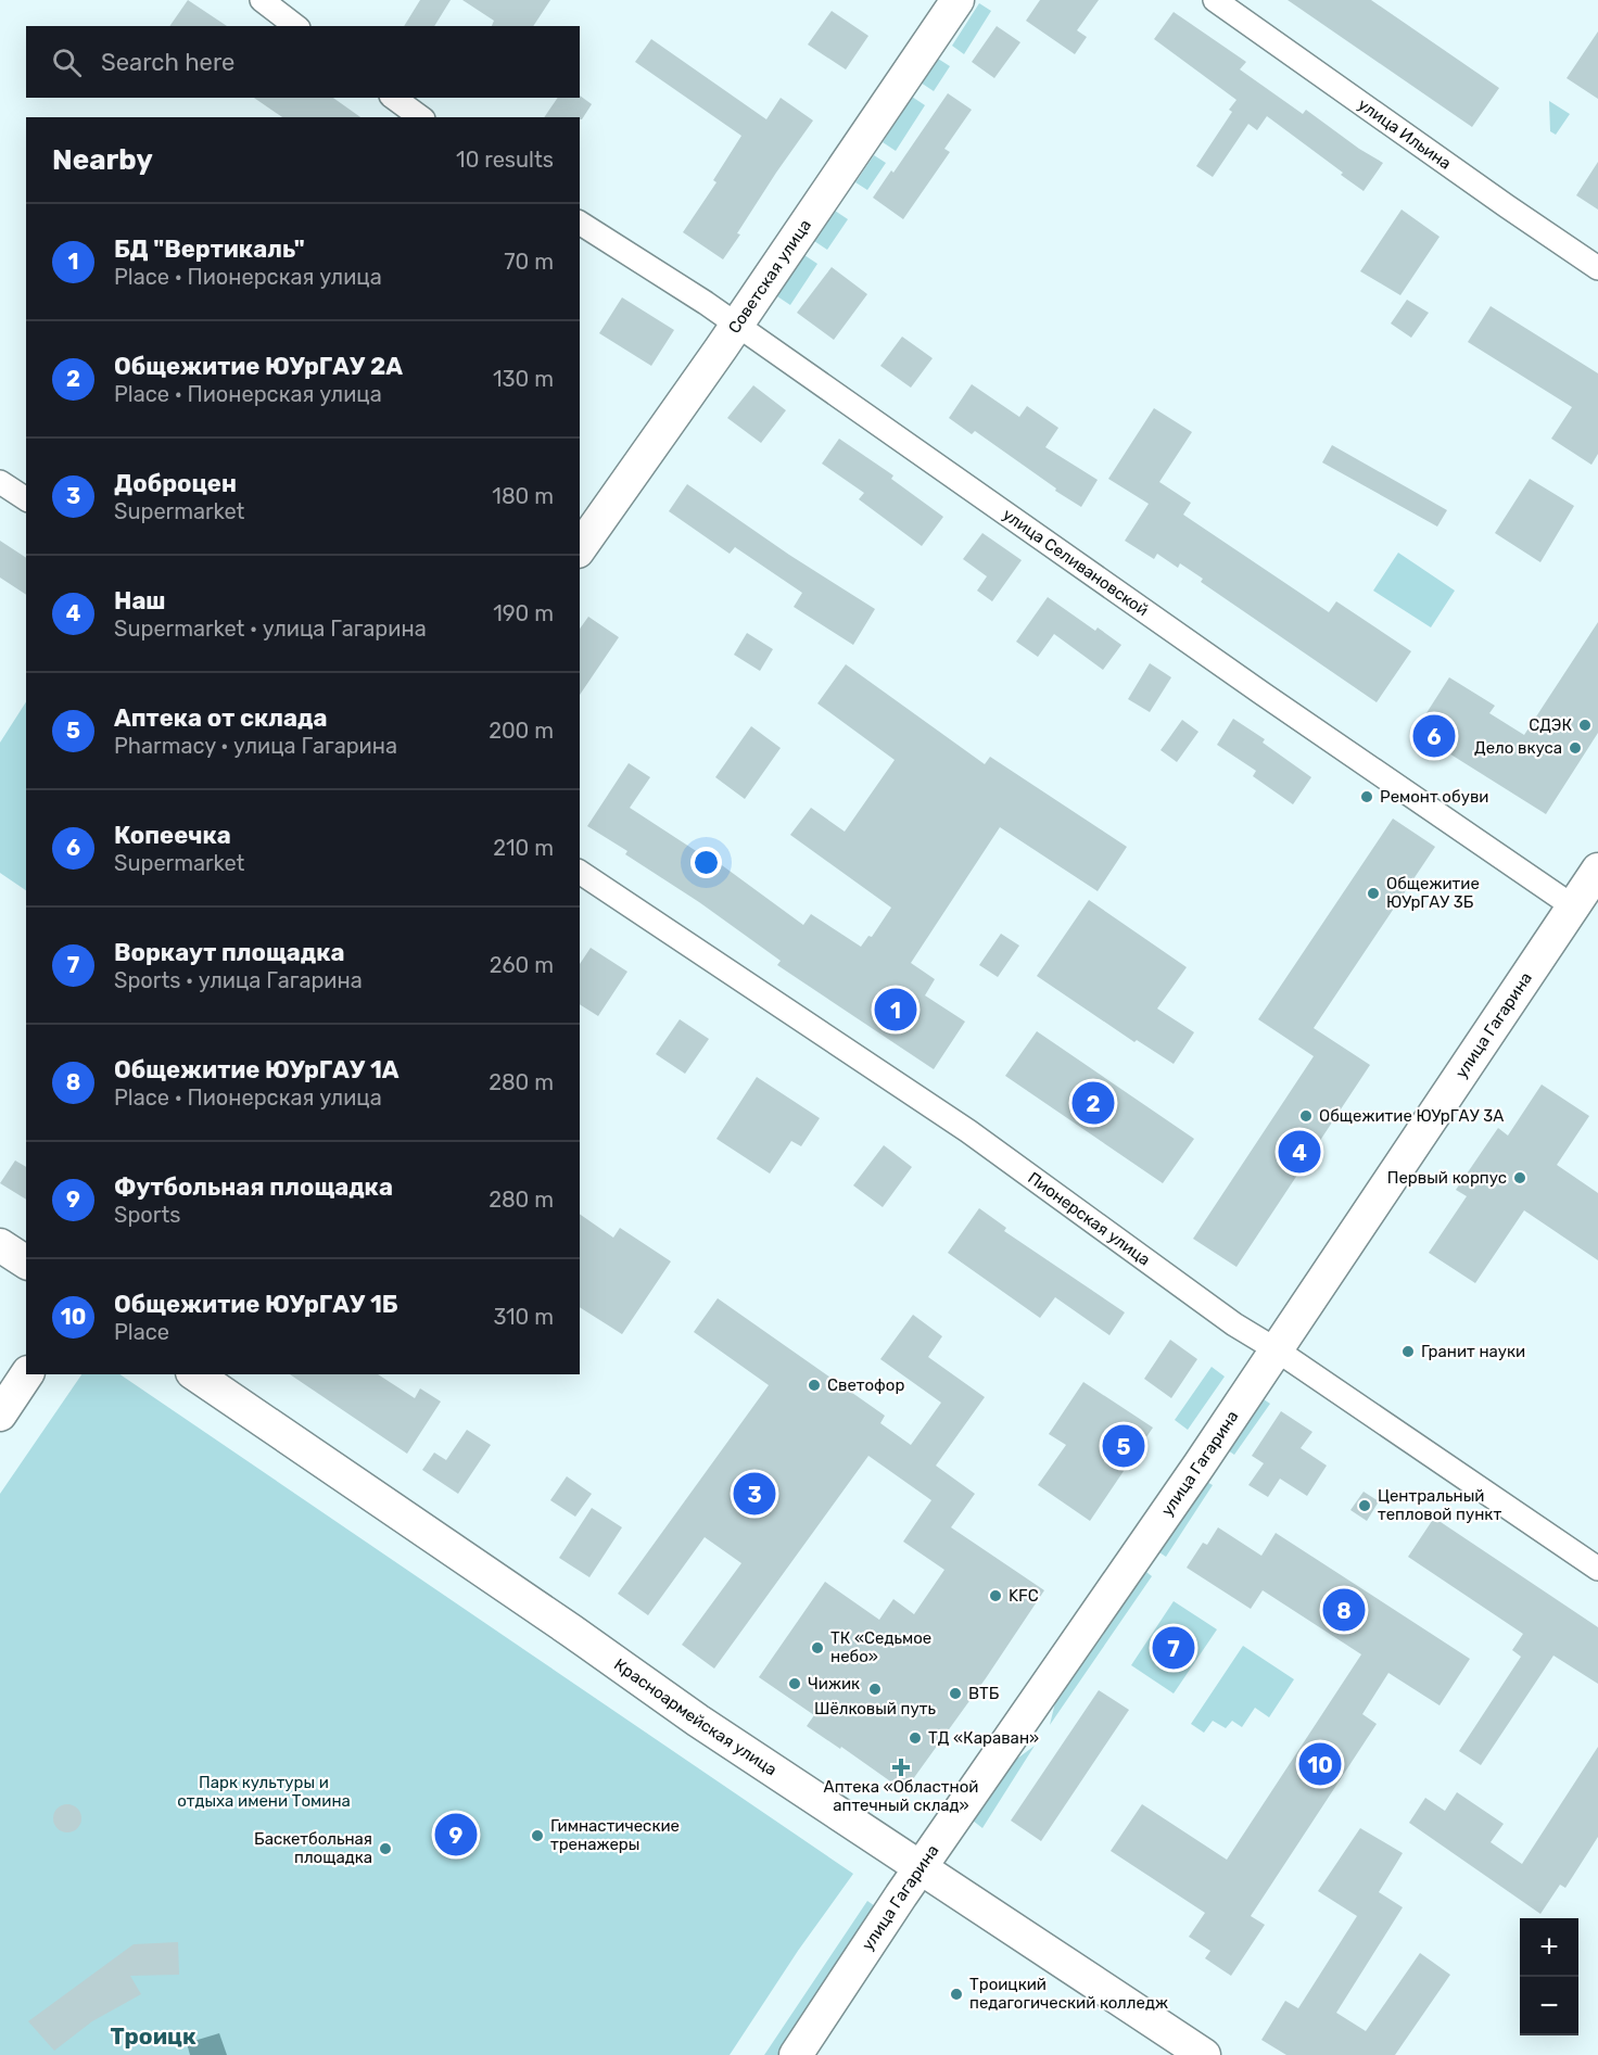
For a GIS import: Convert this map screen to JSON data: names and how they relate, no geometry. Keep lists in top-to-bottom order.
{
  "streets": {
    "street": [
      "улица Ильина",
      "Советская улица",
      "улица Селивановской",
      "улица Гагарина",
      "Пионерская улица",
      "Красноармейская улица"
    ]
  },
  "crossings": [
    ["Советская улица", "улица Селивановской"],
    ["улица Селивановской", "улица Гагарина"],
    ["улица Гагарина", "Пионерская улица"],
    ["улица Гагарина", "Красноармейская улица"]
  ],
  "districts": ["Троицк"],
  "parks": ["Парк культуры и отдыха имени Томина"],
  "places": {
    "other": [
      "СДЭК",
      "Дело вкуса",
      "Ремонт обуви",
      "Общежитие ЮУрГАУ 3Б",
      "Общежитие ЮУрГАУ 3А",
      "Первый корпус",
      "Гранит науки",
      "Светофор",
      "Центральный тепловой пункт",
      "KFC",
      "ТК «Седьмое небо»",
      "Чижик",
      "Шёлковый путь",
      "ВТБ",
      "ТД «Караван»",
      "Гимнастические тренажеры",
      "Баскетбольная площадка",
      "Троицкий педагогический колледж"
    ],
    "health": ["Аптека «Областной аптечный склад»"]
  },
  "page": {
    "search": "Search here",
    "heading": ["Nearby", "10 results"],
    "list": [
      {
        "mark": "1",
        "name": "БД \"Вертикаль\"",
        "note": "Place · Пионерская улица",
        "value": "70 m"
      },
      {
        "mark": "2",
        "name": "Общежитие ЮУрГАУ 2А",
        "note": "Place · Пионерская улица",
        "value": "130 m"
      },
      {
        "mark": "3",
        "name": "Доброцен",
        "note": "Supermarket",
        "value": "180 m"
      },
      {
        "mark": "4",
        "name": "Наш",
        "note": "Supermarket · улица Гагарина",
        "value": "190 m"
      },
      {
        "mark": "5",
        "name": "Аптека от склада",
        "note": "Pharmacy · улица Гагарина",
        "value": "200 m"
      },
      {
        "mark": "6",
        "name": "Копеечка",
        "note": "Supermarket",
        "value": "210 m"
      },
      {
        "mark": "7",
        "name": "Воркаут площадка",
        "note": "Sports · улица Гагарина",
        "value": "260 m"
      },
      {
        "mark": "8",
        "name": "Общежитие ЮУрГАУ 1А",
        "note": "Place · Пионерская улица",
        "value": "280 m"
      },
      {
        "mark": "9",
        "name": "Футбольная площадка",
        "note": "Sports",
        "value": "280 m"
      },
      {
        "mark": "10",
        "name": "Общежитие ЮУрГАУ 1Б",
        "note": "Place",
        "value": "310 m"
      }
    ],
    "pins": [
      "6",
      "1",
      "2",
      "4",
      "5",
      "3",
      "8",
      "7",
      "10",
      "9"
    ],
    "map_buttons": ["+", "−"]
  }
}
